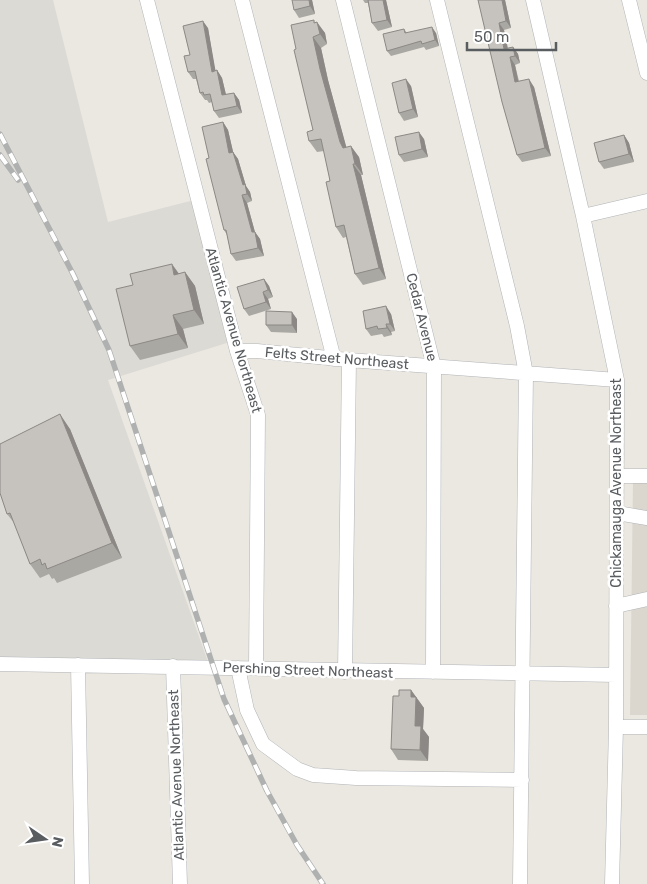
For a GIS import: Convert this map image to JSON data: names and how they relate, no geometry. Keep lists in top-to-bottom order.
{
  "streets": {
    "street": [
      "Cedar Avenue",
      "Atlantic Avenue Northeast",
      "Felts Street Northeast",
      "Chickamauga Avenue Northeast",
      "Pershing Street Northeast"
    ]
  },
  "crossings": [
    ["Cedar Avenue", "Felts Street Northeast"],
    ["Cedar Avenue", "Pershing Street Northeast"],
    ["Atlantic Avenue Northeast", "Felts Street Northeast"],
    ["Atlantic Avenue Northeast", "Pershing Street Northeast"],
    ["Felts Street Northeast", "Chickamauga Avenue Northeast"],
    ["Chickamauga Avenue Northeast", "Pershing Street Northeast"]
  ],
  "scale_bar": "50 m",
  "north": "right"
}
